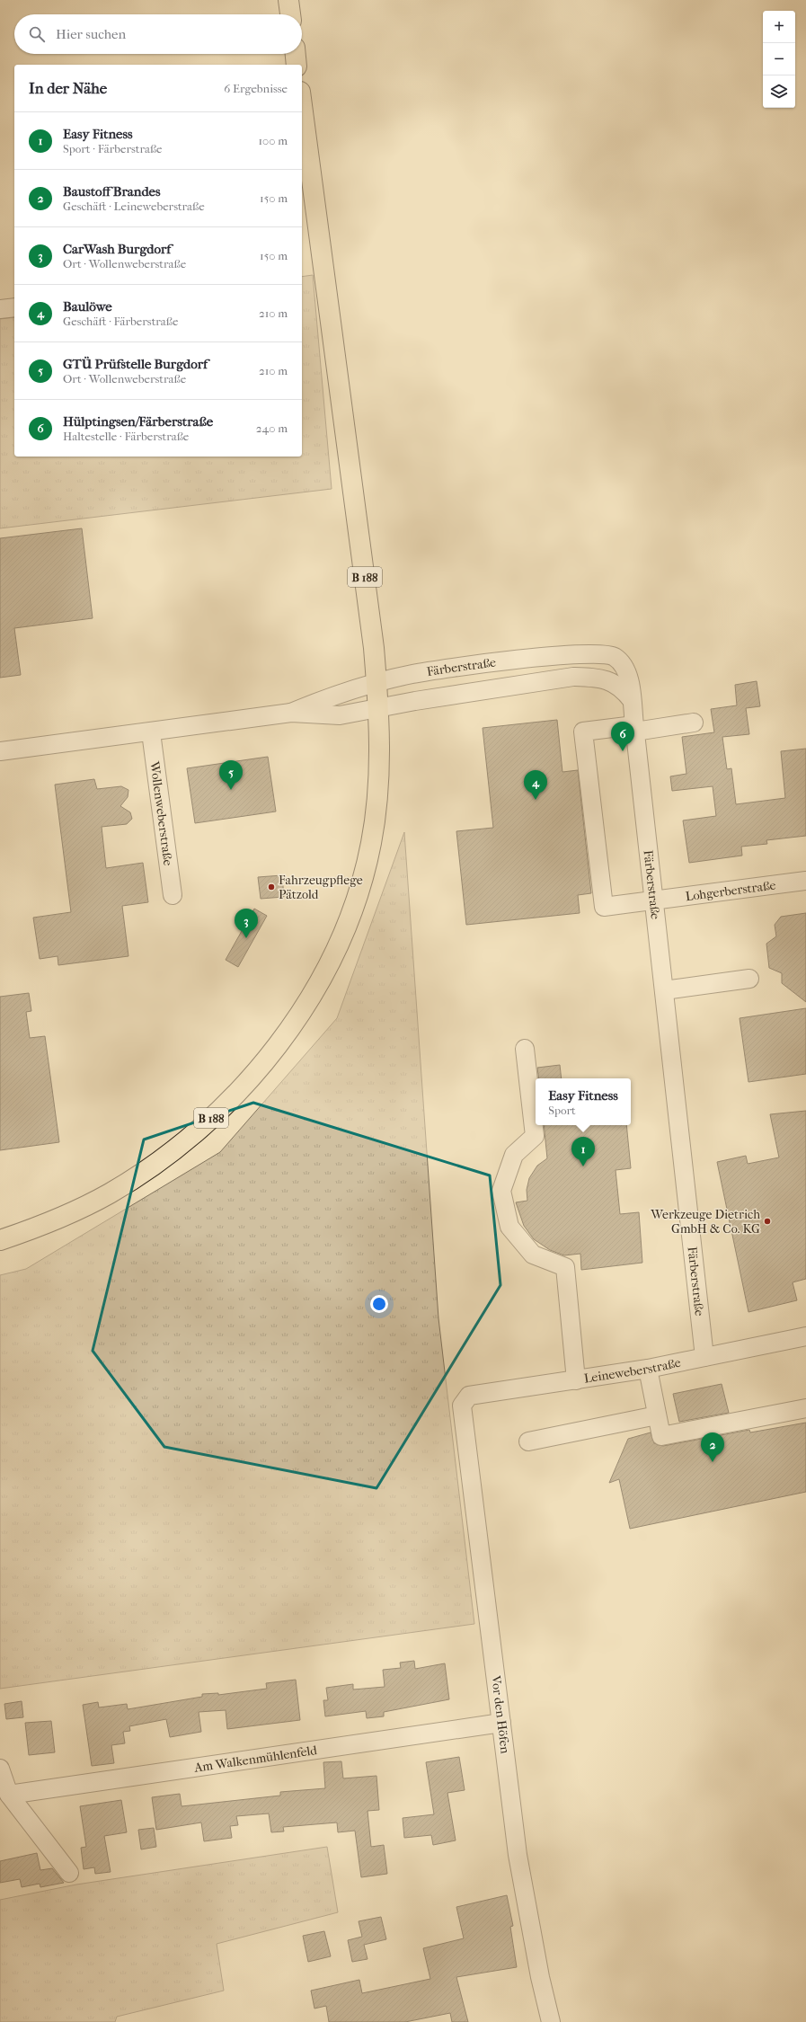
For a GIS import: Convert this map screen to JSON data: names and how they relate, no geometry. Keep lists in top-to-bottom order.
{
  "streets": {
    "main road": ["B 188"],
    "street": [
      "Färberstraße",
      "Wollenweberstraße",
      "Lohgerberstraße",
      "Leineweberstraße",
      "Vor den Höfen",
      "Am Walkenmühlenfeld"
    ]
  },
  "crossings": [
    ["B 188", "Färberstraße"],
    ["Färberstraße", "Lohgerberstraße"],
    ["Färberstraße", "Leineweberstraße"],
    ["Leineweberstraße", "Vor den Höfen"],
    ["Vor den Höfen", "Am Walkenmühlenfeld"]
  ],
  "places": ["Fahrzeugpflege Pätzold", "Werkzeuge Dietrich GmbH & Co. KG"],
  "page": {
    "map_buttons": ["+", "−"],
    "search": "Hier suchen",
    "heading": ["In der Nähe", "6 Ergebnisse"],
    "list": [
      {
        "mark": "1",
        "name": "Easy Fitness",
        "note": "Sport · Färberstraße",
        "value": "100 m"
      },
      {
        "mark": "2",
        "name": "Baustoff Brandes",
        "note": "Geschäft · Leineweberstraße",
        "value": "150 m"
      },
      {
        "mark": "3",
        "name": "CarWash Burgdorf",
        "note": "Ort · Wollenweberstraße",
        "value": "150 m"
      },
      {
        "mark": "4",
        "name": "Baulöwe",
        "note": "Geschäft · Färberstraße",
        "value": "210 m"
      },
      {
        "mark": "5",
        "name": "GTÜ Prüfstelle Burgdorf",
        "note": "Ort · Wollenweberstraße",
        "value": "210 m"
      },
      {
        "mark": "6",
        "name": "Hülptingsen/Färberstraße",
        "note": "Haltestelle · Färberstraße",
        "value": "240 m"
      }
    ],
    "pins": [
      "6",
      "5",
      "4",
      "3",
      "1",
      "2"
    ],
    "popup": ["Easy Fitness", "Sport"]
  }
}
